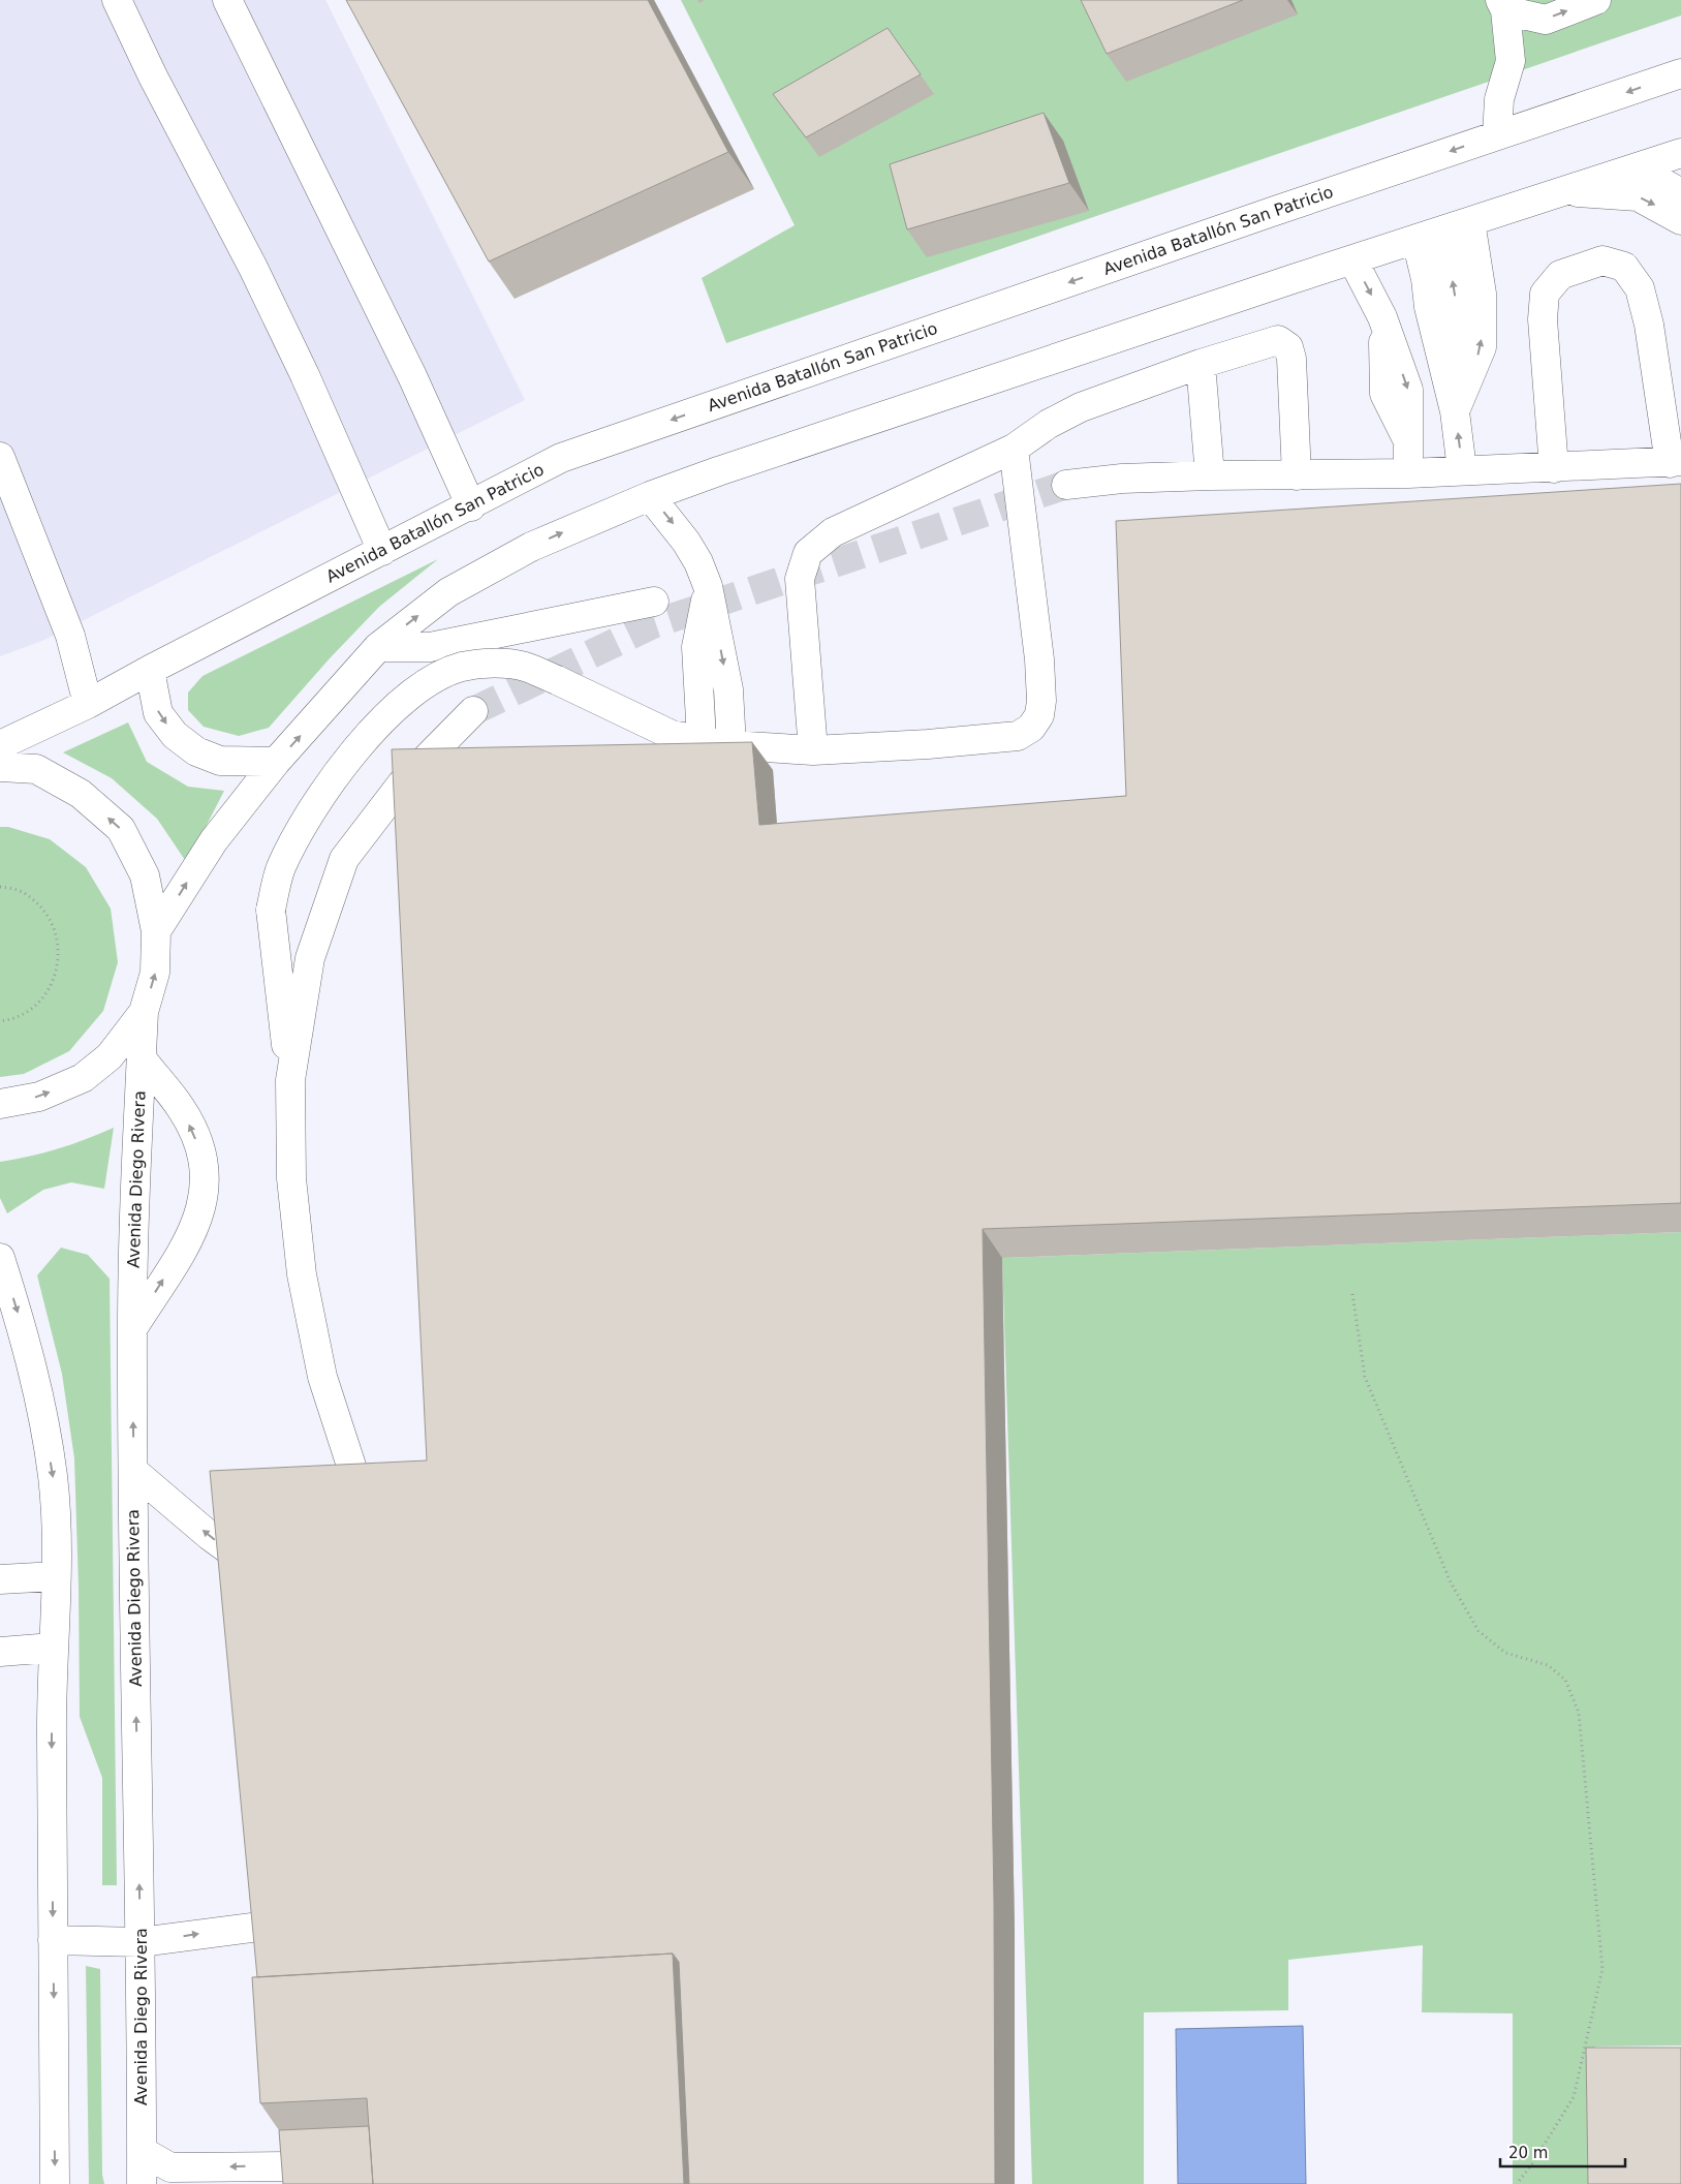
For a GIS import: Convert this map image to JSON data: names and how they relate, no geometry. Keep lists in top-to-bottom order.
{
  "streets": {
    "street": ["Avenida Batallón San Patricio", "Avenida Diego Rivera"]
  },
  "scale_bar": "20 m"
}
